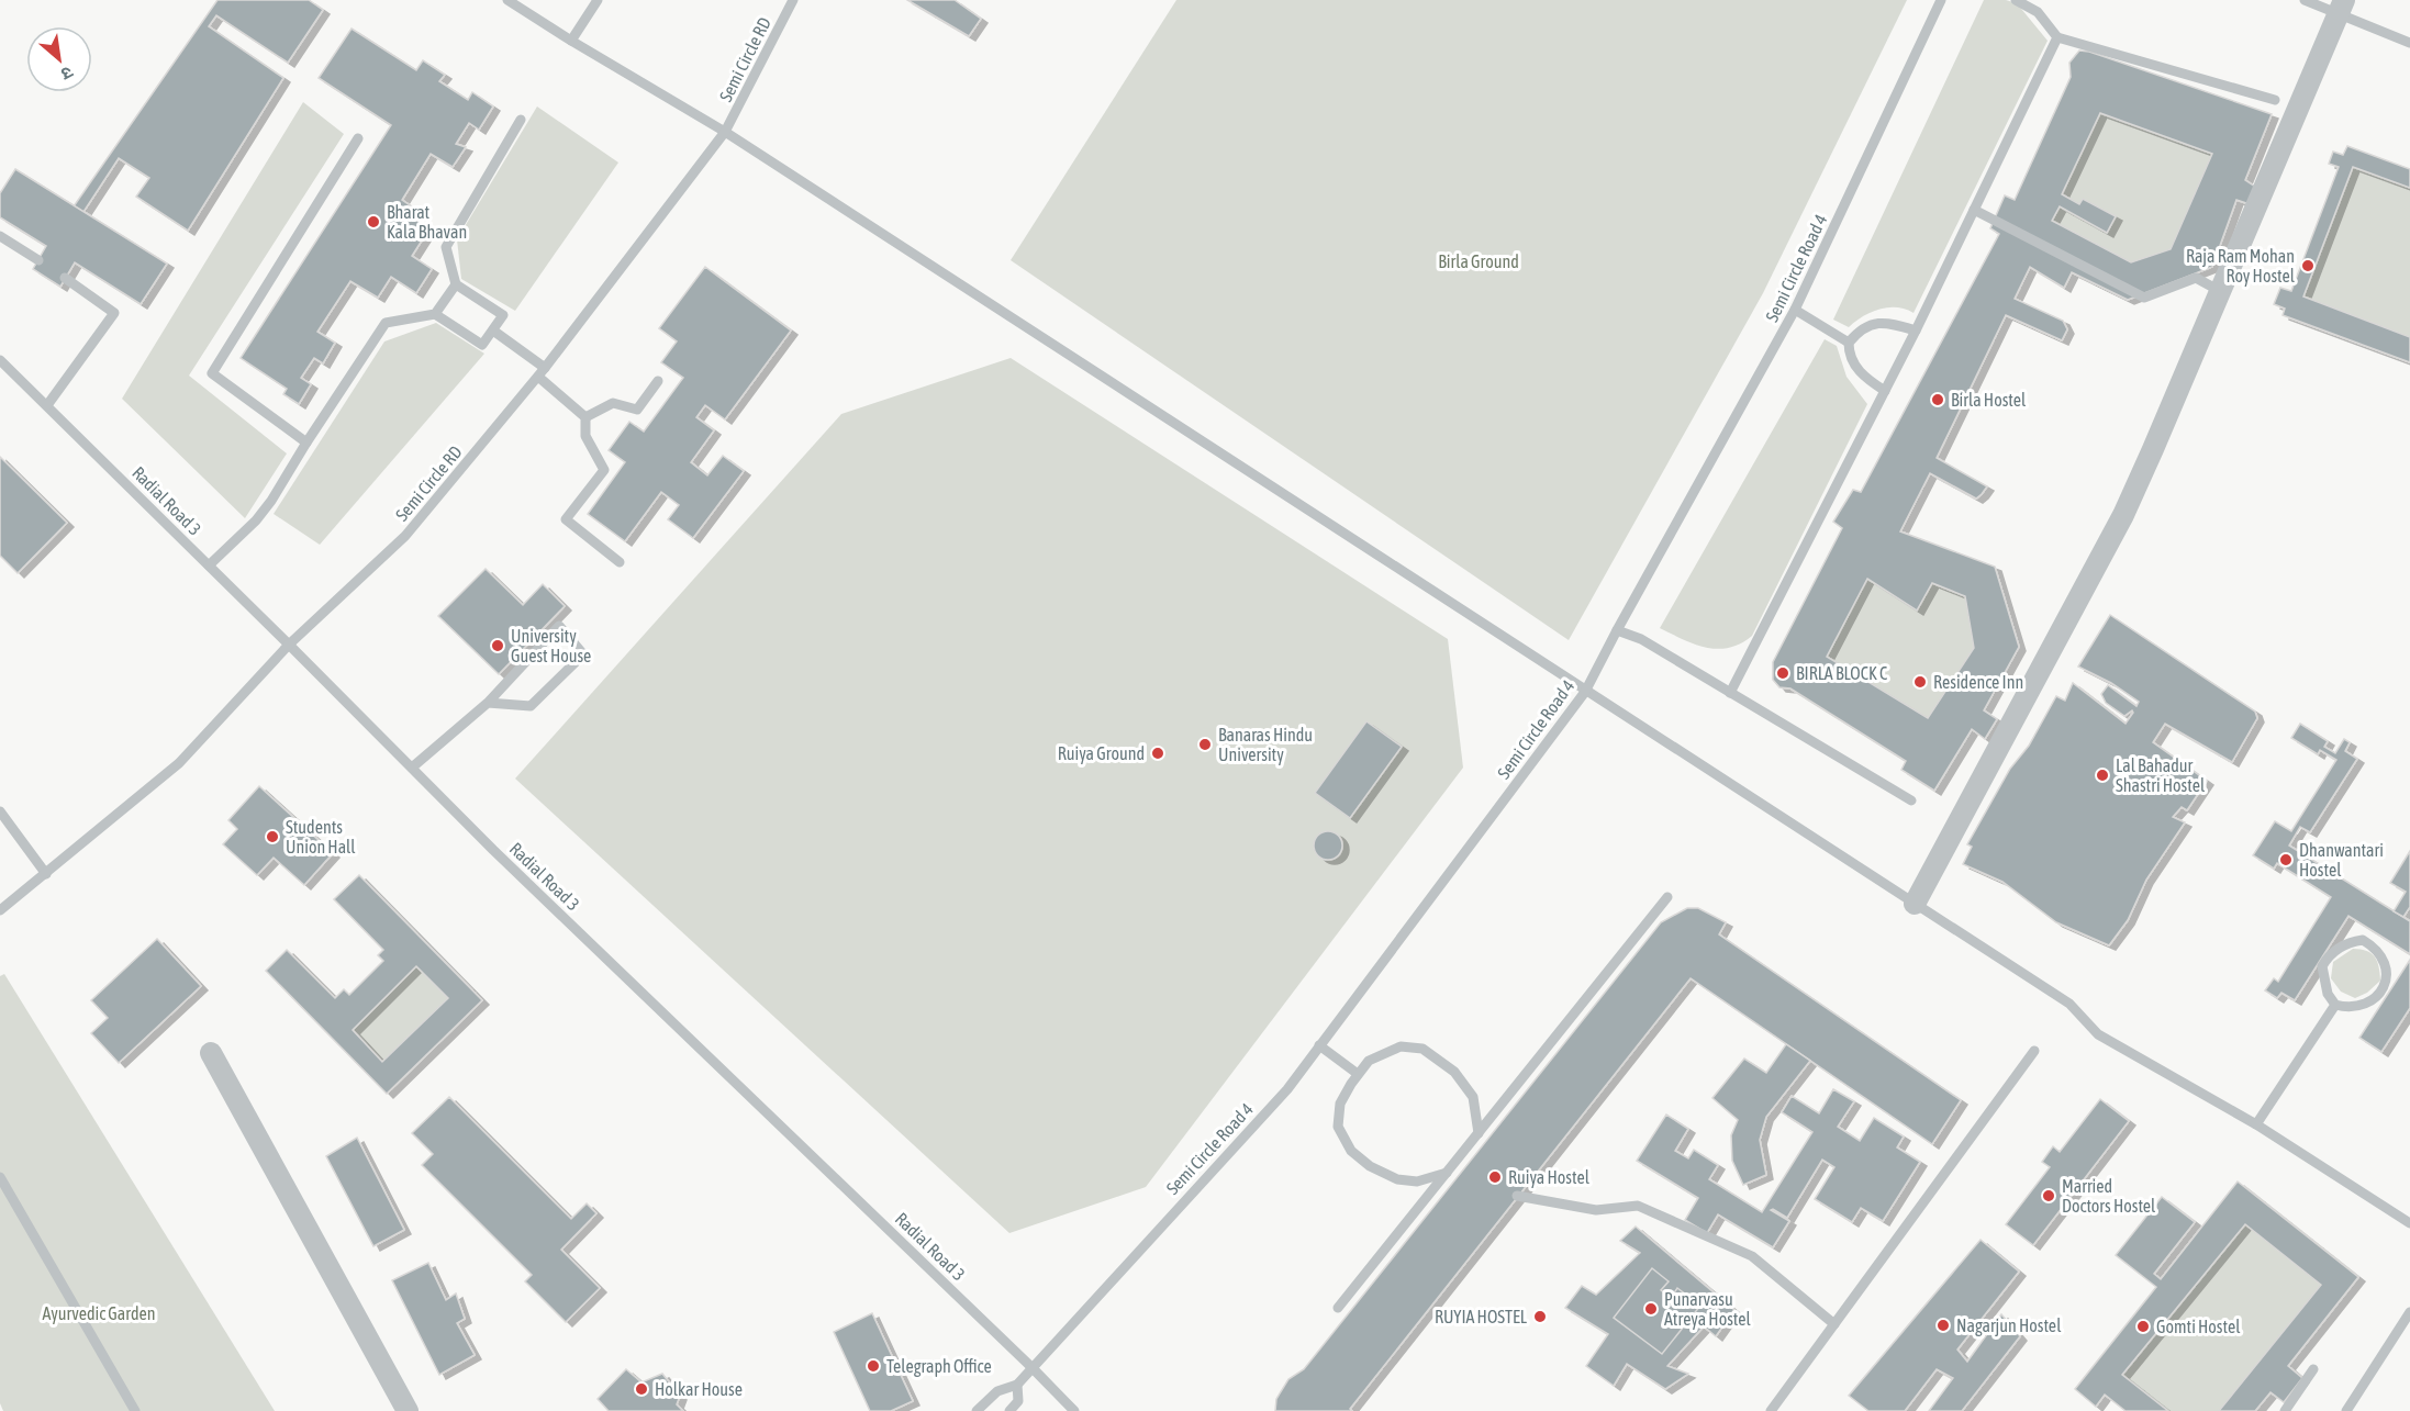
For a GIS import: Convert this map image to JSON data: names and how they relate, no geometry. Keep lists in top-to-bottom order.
{
  "streets": {
    "lane": ["Semi Circle RD", "Semi Circle Road 4", "Radial Road 3"]
  },
  "crossings": [
    ["Semi Circle RD", "Radial Road 3"],
    ["Semi Circle Road 4", "Radial Road 3"]
  ],
  "parks": ["Birla Ground", "Ayurvedic Garden"],
  "places": [
    "Bharat Kala Bhavan",
    "Raja Ram Mohan Roy Hostel",
    "Birla Hostel",
    "University Guest House",
    "BIRLA BLOCK C",
    "Residence Inn",
    "Banaras Hindu University",
    "Ruiya Ground",
    "Lal Bahadur Shastri Hostel",
    "Students Union Hall",
    "Dhanwantari Hostel",
    "Ruiya Hostel",
    "Married Doctors Hostel",
    "Punarvasu Atreya Hostel",
    "RUYIA HOSTEL",
    "Nagarjun Hostel",
    "Gomti Hostel",
    "Telegraph Office",
    "Holkar House"
  ],
  "north": "bottom right"
}
